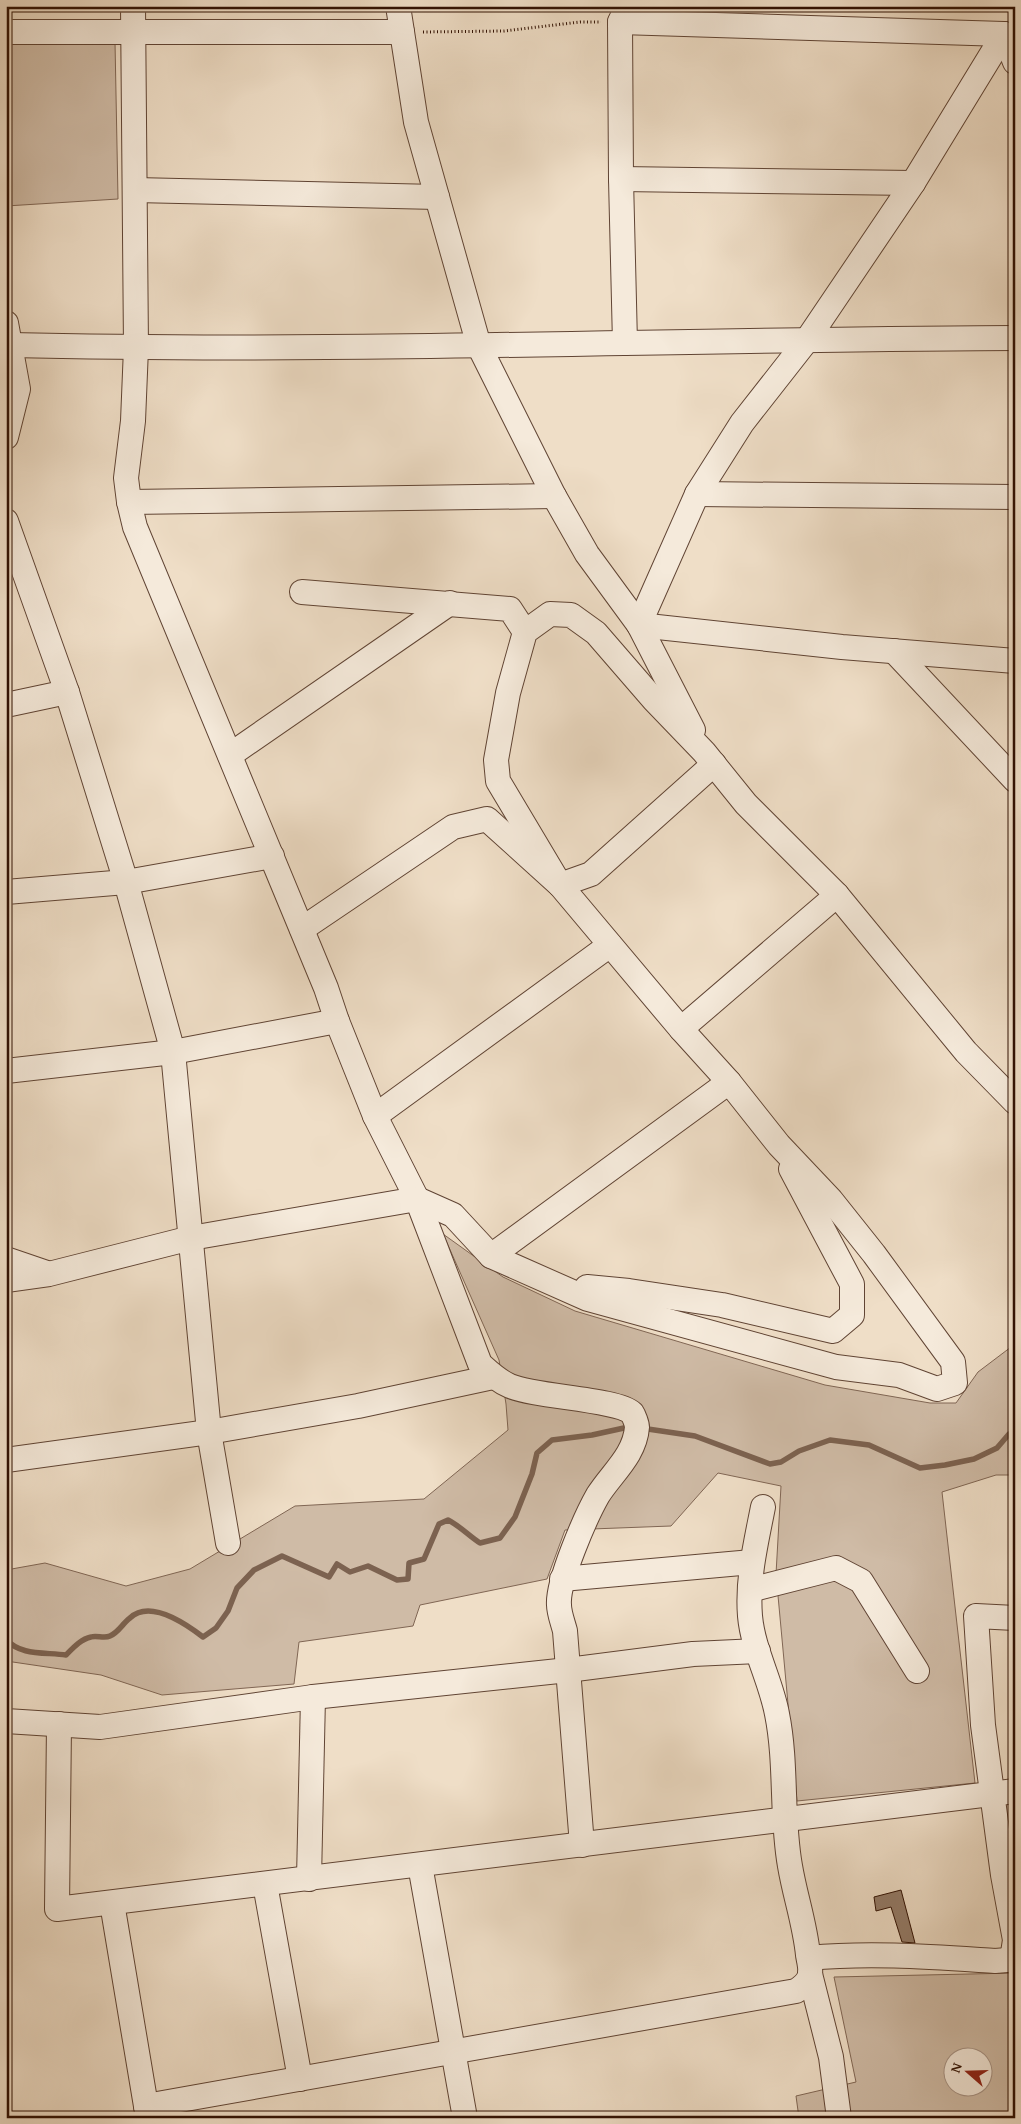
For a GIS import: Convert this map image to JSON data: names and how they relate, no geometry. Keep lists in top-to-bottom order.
{
  "north": "left"
}
